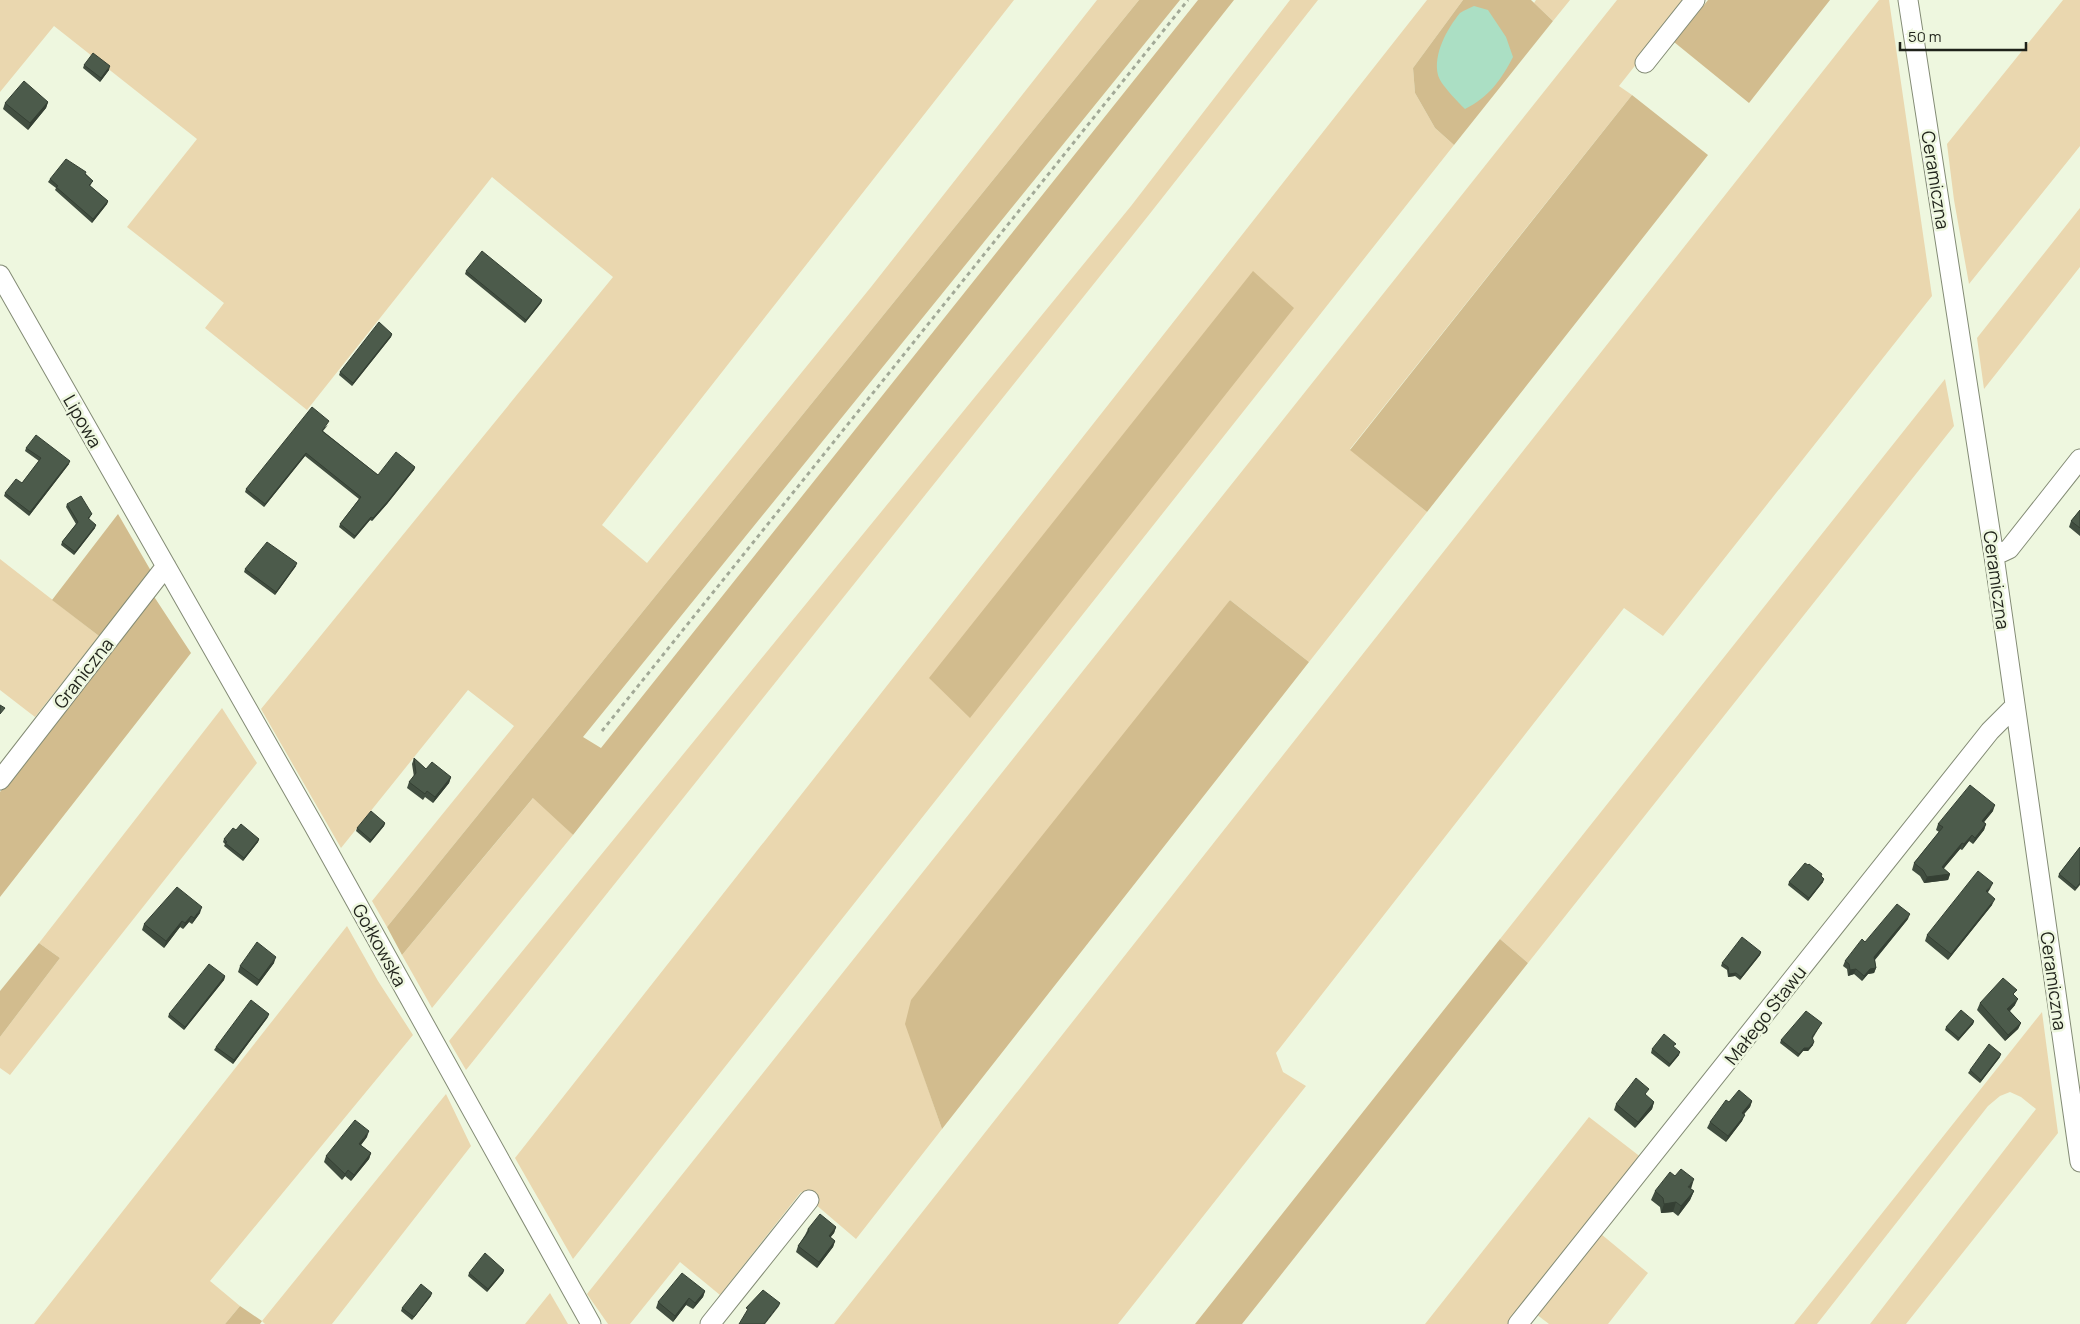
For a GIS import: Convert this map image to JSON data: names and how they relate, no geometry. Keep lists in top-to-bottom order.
{
  "streets": {
    "street": [
      "Ceramiczna",
      "Lipowa",
      "Graniczna",
      "Gołkowska",
      "Małego Stawu"
    ]
  },
  "crossings": [
    ["Ceramiczna", "Małego Stawu"],
    ["Lipowa", "Graniczna"],
    ["Lipowa", "Gołkowska"],
    ["Graniczna", "Gołkowska"]
  ],
  "scale_bar": "50 m"
}
